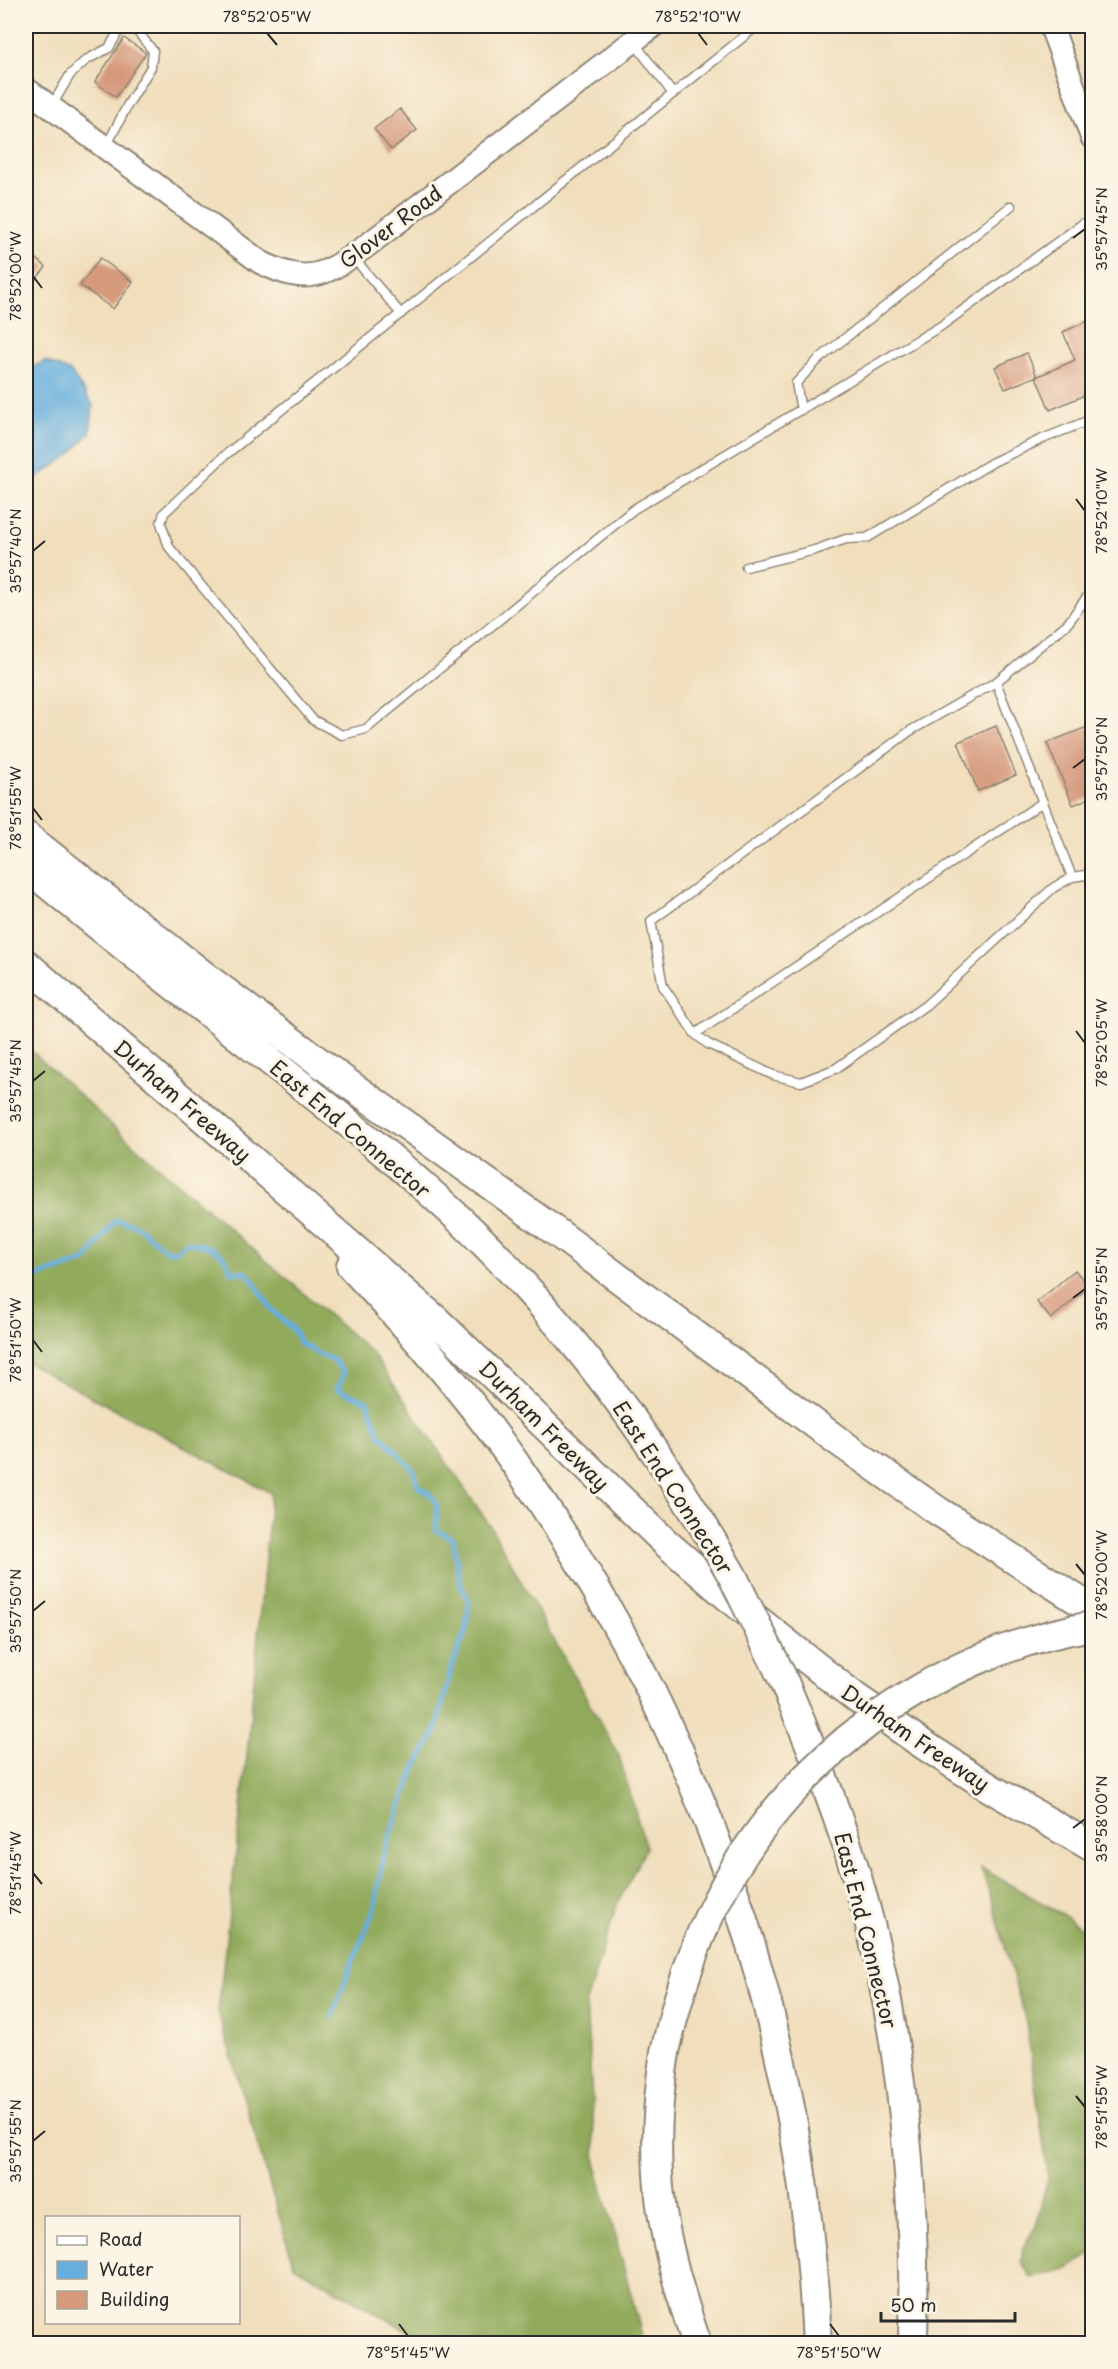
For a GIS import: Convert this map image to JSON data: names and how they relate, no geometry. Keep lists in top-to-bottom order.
{
  "streets": {
    "highway": ["Durham Freeway", "East End Connector"],
    "street": ["Glover Road"]
  },
  "legend": ["Road", "Water", "Building"],
  "scale_bar": "50 m",
  "coordinates": [
    "78°52'05\"W",
    "78°52'10\"W",
    "35°57'45\"N",
    "78°52'00\"W",
    "35°57'40\"N",
    "35°57'50\"N",
    "78°51'55\"W",
    "35°57'55\"N",
    "78°51'50\"W",
    "35°58'00\"N",
    "78°51'45\"W"
  ]
}
